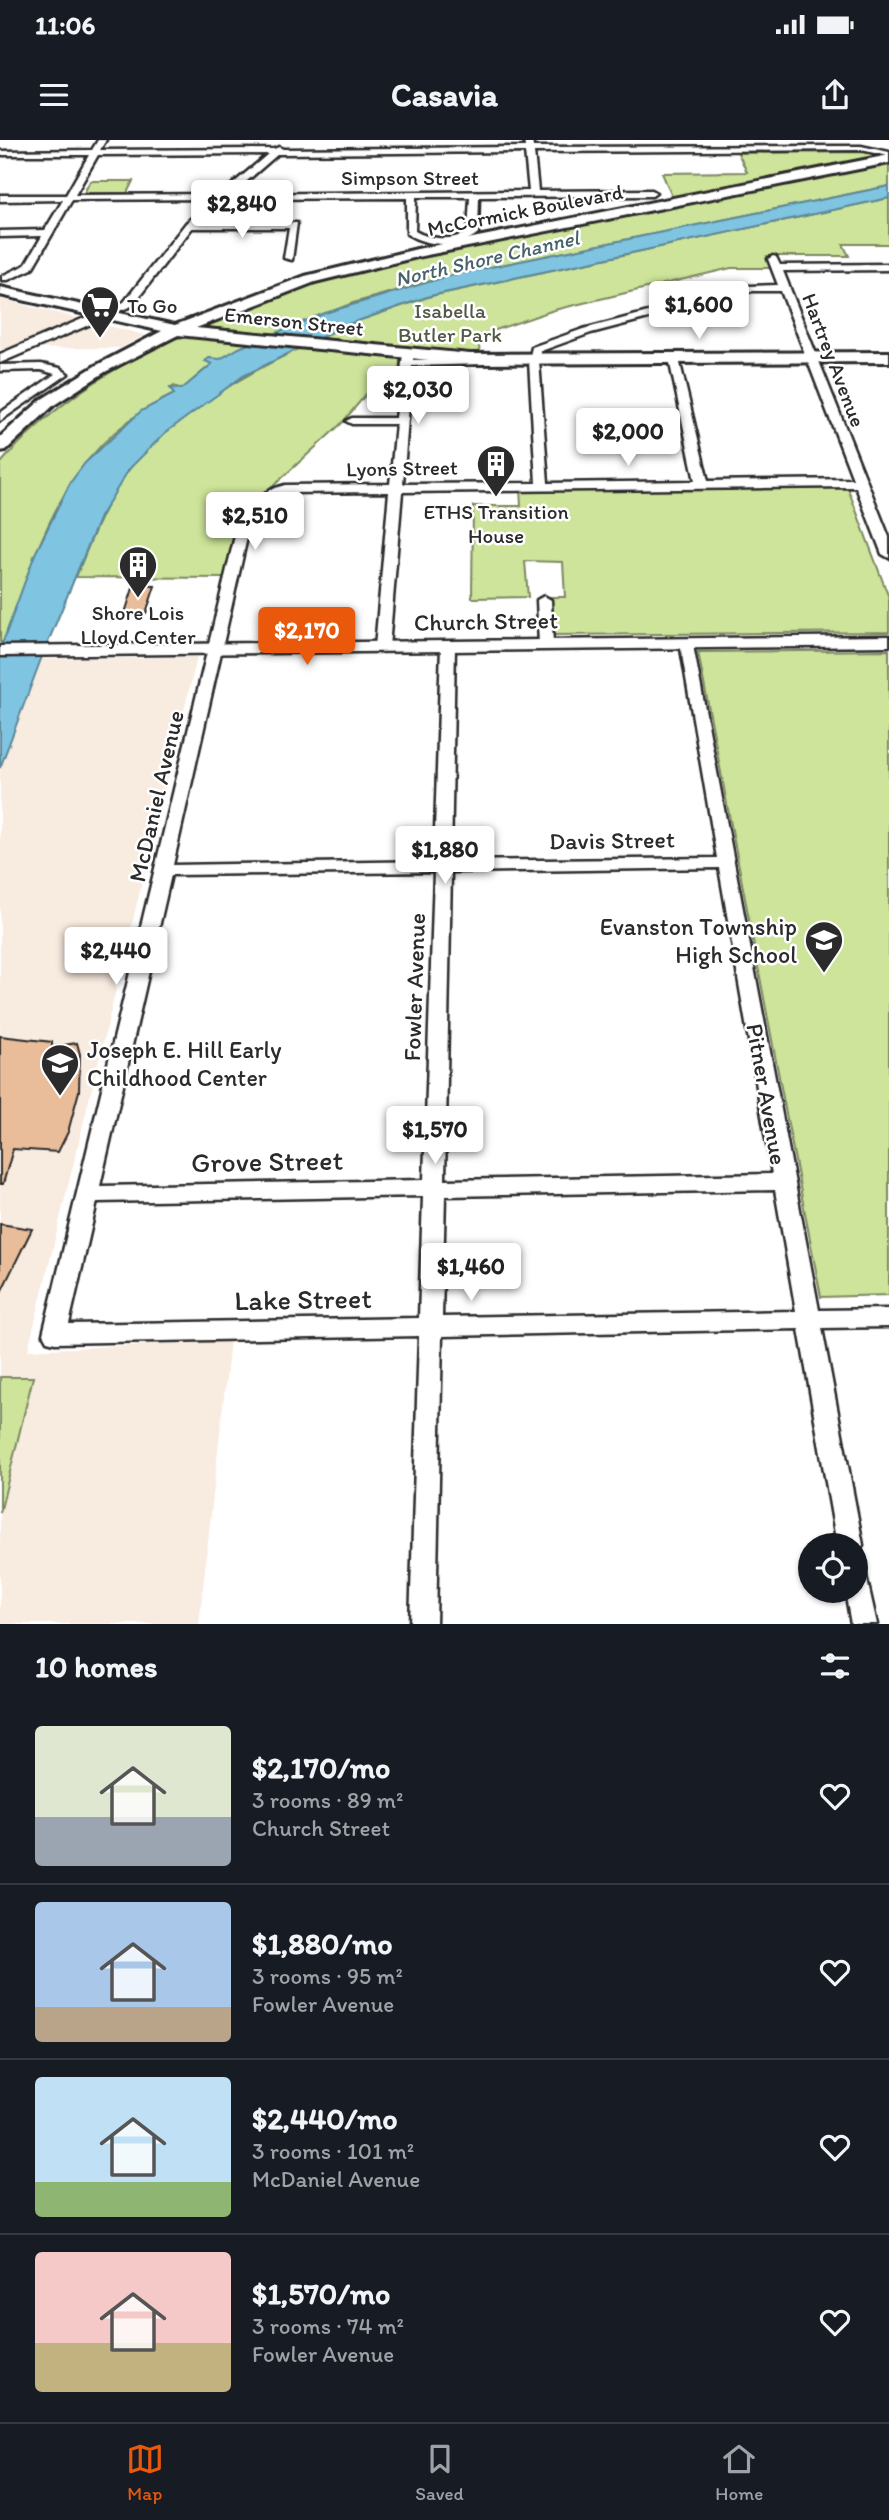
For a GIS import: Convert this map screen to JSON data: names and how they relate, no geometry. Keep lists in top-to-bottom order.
{
  "streets": {
    "main road": ["McCormick Boulevard", "Emerson Street"],
    "street": [
      "Simpson Street",
      "Hartrey Avenue",
      "Lyons Street",
      "Church Street",
      "McDaniel Avenue",
      "Davis Street",
      "Fowler Avenue",
      "Pitner Avenue",
      "Grove Street",
      "Lake Street"
    ]
  },
  "crossings": [
    ["McCormick Boulevard", "Emerson Street"],
    ["Emerson Street", "Hartrey Avenue"],
    ["Hartrey Avenue", "Lyons Street"],
    ["Lyons Street", "McDaniel Avenue"],
    ["Church Street", "McDaniel Avenue"],
    ["Church Street", "Fowler Avenue"],
    ["Church Street", "Pitner Avenue"],
    ["McDaniel Avenue", "Davis Street"],
    ["McDaniel Avenue", "Grove Street"],
    ["McDaniel Avenue", "Lake Street"],
    ["Davis Street", "Fowler Avenue"],
    ["Davis Street", "Pitner Avenue"],
    ["Fowler Avenue", "Grove Street"],
    ["Fowler Avenue", "Lake Street"],
    ["Pitner Avenue", "Grove Street"],
    ["Pitner Avenue", "Lake Street"]
  ],
  "water": ["North Shore Channel"],
  "parks": ["Isabella Butler Park"],
  "places": {
    "supermarket": ["To Go"],
    "building": ["ETHS Transition House", "Shore Lois Lloyd Center"],
    "school or university": ["Evanston Township High School", "Joseph E. Hill Early Childhood Center"]
  },
  "page": {
    "status": "11:06",
    "header": "Casavia",
    "price": [
      "$2,840",
      "$1,600",
      "$2,030",
      "$2,000",
      "$2,510",
      "$2,170",
      "$1,880",
      "$2,440",
      "$1,570",
      "$1,460"
    ],
    "heading": "10 homes",
    "list": [
      {
        "name": "$2,170/mo",
        "note": "3 rooms · 89 m² · Church Street"
      },
      {
        "name": "$1,880/mo",
        "note": "3 rooms · 95 m² · Fowler Avenue"
      },
      {
        "name": "$2,440/mo",
        "note": "3 rooms · 101 m² · McDaniel Avenue"
      },
      {
        "name": "$1,570/mo",
        "note": "3 rooms · 74 m² · Fowler Avenue"
      }
    ],
    "tabs": ["Map", "Saved", "Home"]
  }
}
